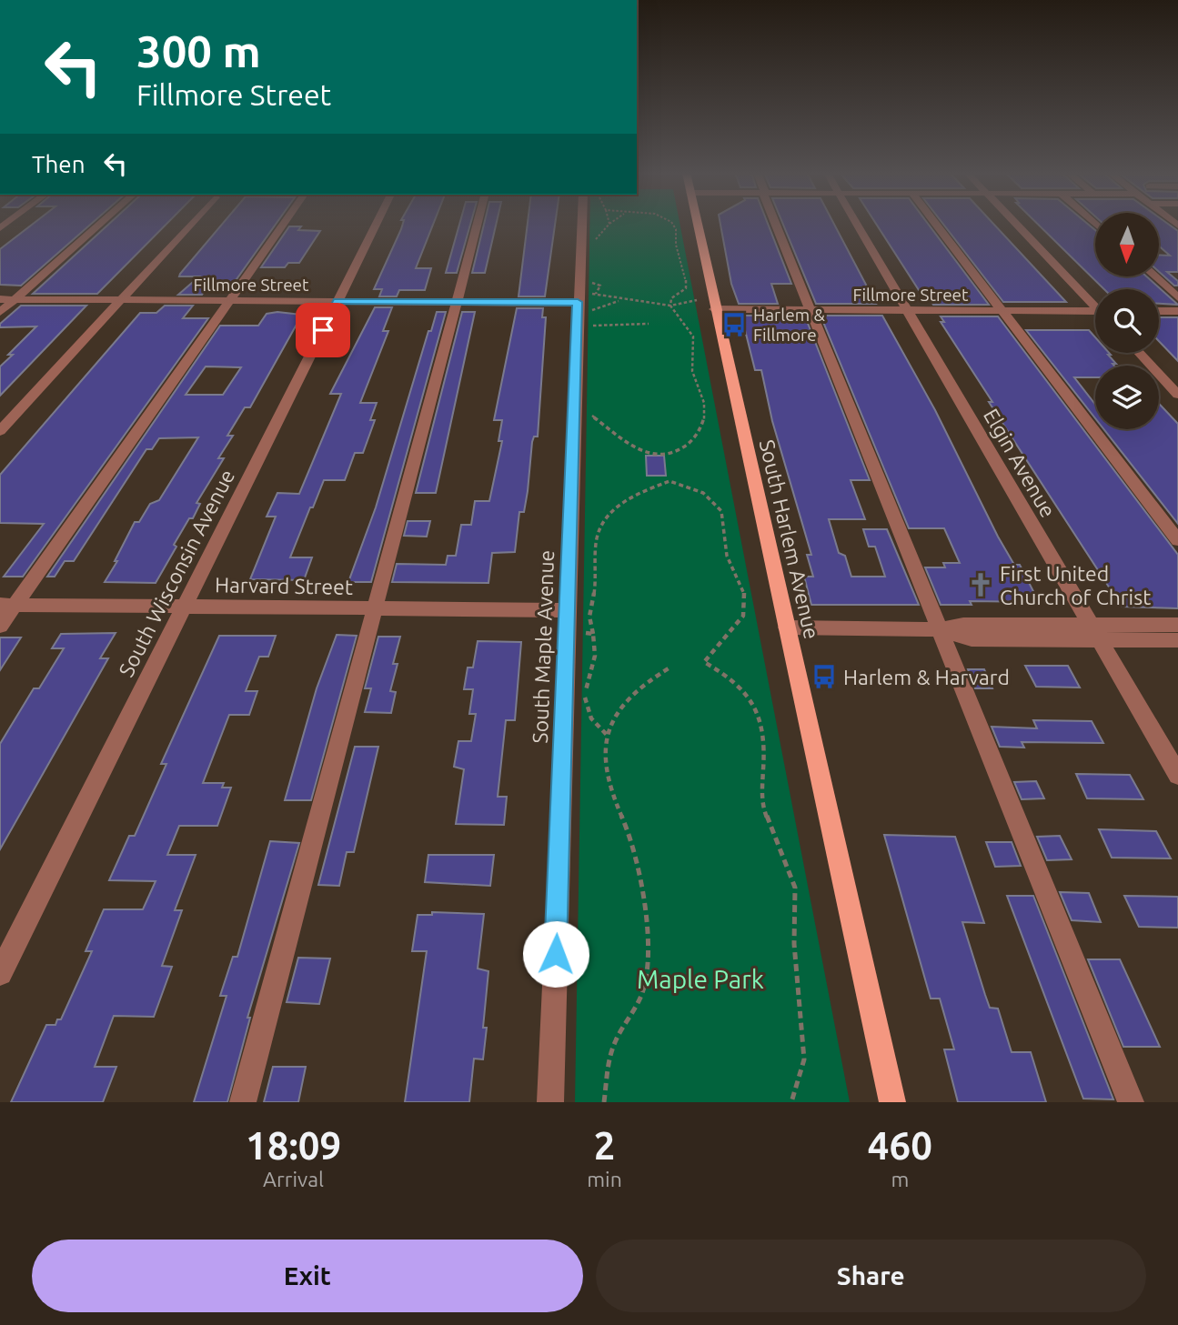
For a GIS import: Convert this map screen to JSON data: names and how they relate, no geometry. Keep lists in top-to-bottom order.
{
  "streets": {
    "main road": ["South Harlem Avenue"],
    "street": [
      "Fillmore Street",
      "Elgin Avenue",
      "South Wisconsin Avenue",
      "Harvard Street",
      "South Maple Avenue"
    ]
  },
  "crossings": [
    ["Fillmore Street", "Elgin Avenue"],
    ["Fillmore Street", "South Harlem Avenue"],
    ["Fillmore Street", "South Wisconsin Avenue"],
    ["Fillmore Street", "South Maple Avenue"],
    ["South Wisconsin Avenue", "Harvard Street"],
    ["Harvard Street", "South Maple Avenue"]
  ],
  "parks": ["Maple Park"],
  "places": {
    "bus stop": ["Harlem & Fillmore", "Harlem & Harvard"],
    "church": ["First United Church of Christ"]
  },
  "north": "bottom",
  "page": {
    "turn": ["300 m", "Fillmore Street"],
    "then": "Then",
    "eta": [
      "18:09",
      "Arrival",
      "2",
      "min",
      "460",
      "m"
    ],
    "buttons": ["Exit", "Share"]
  }
}
